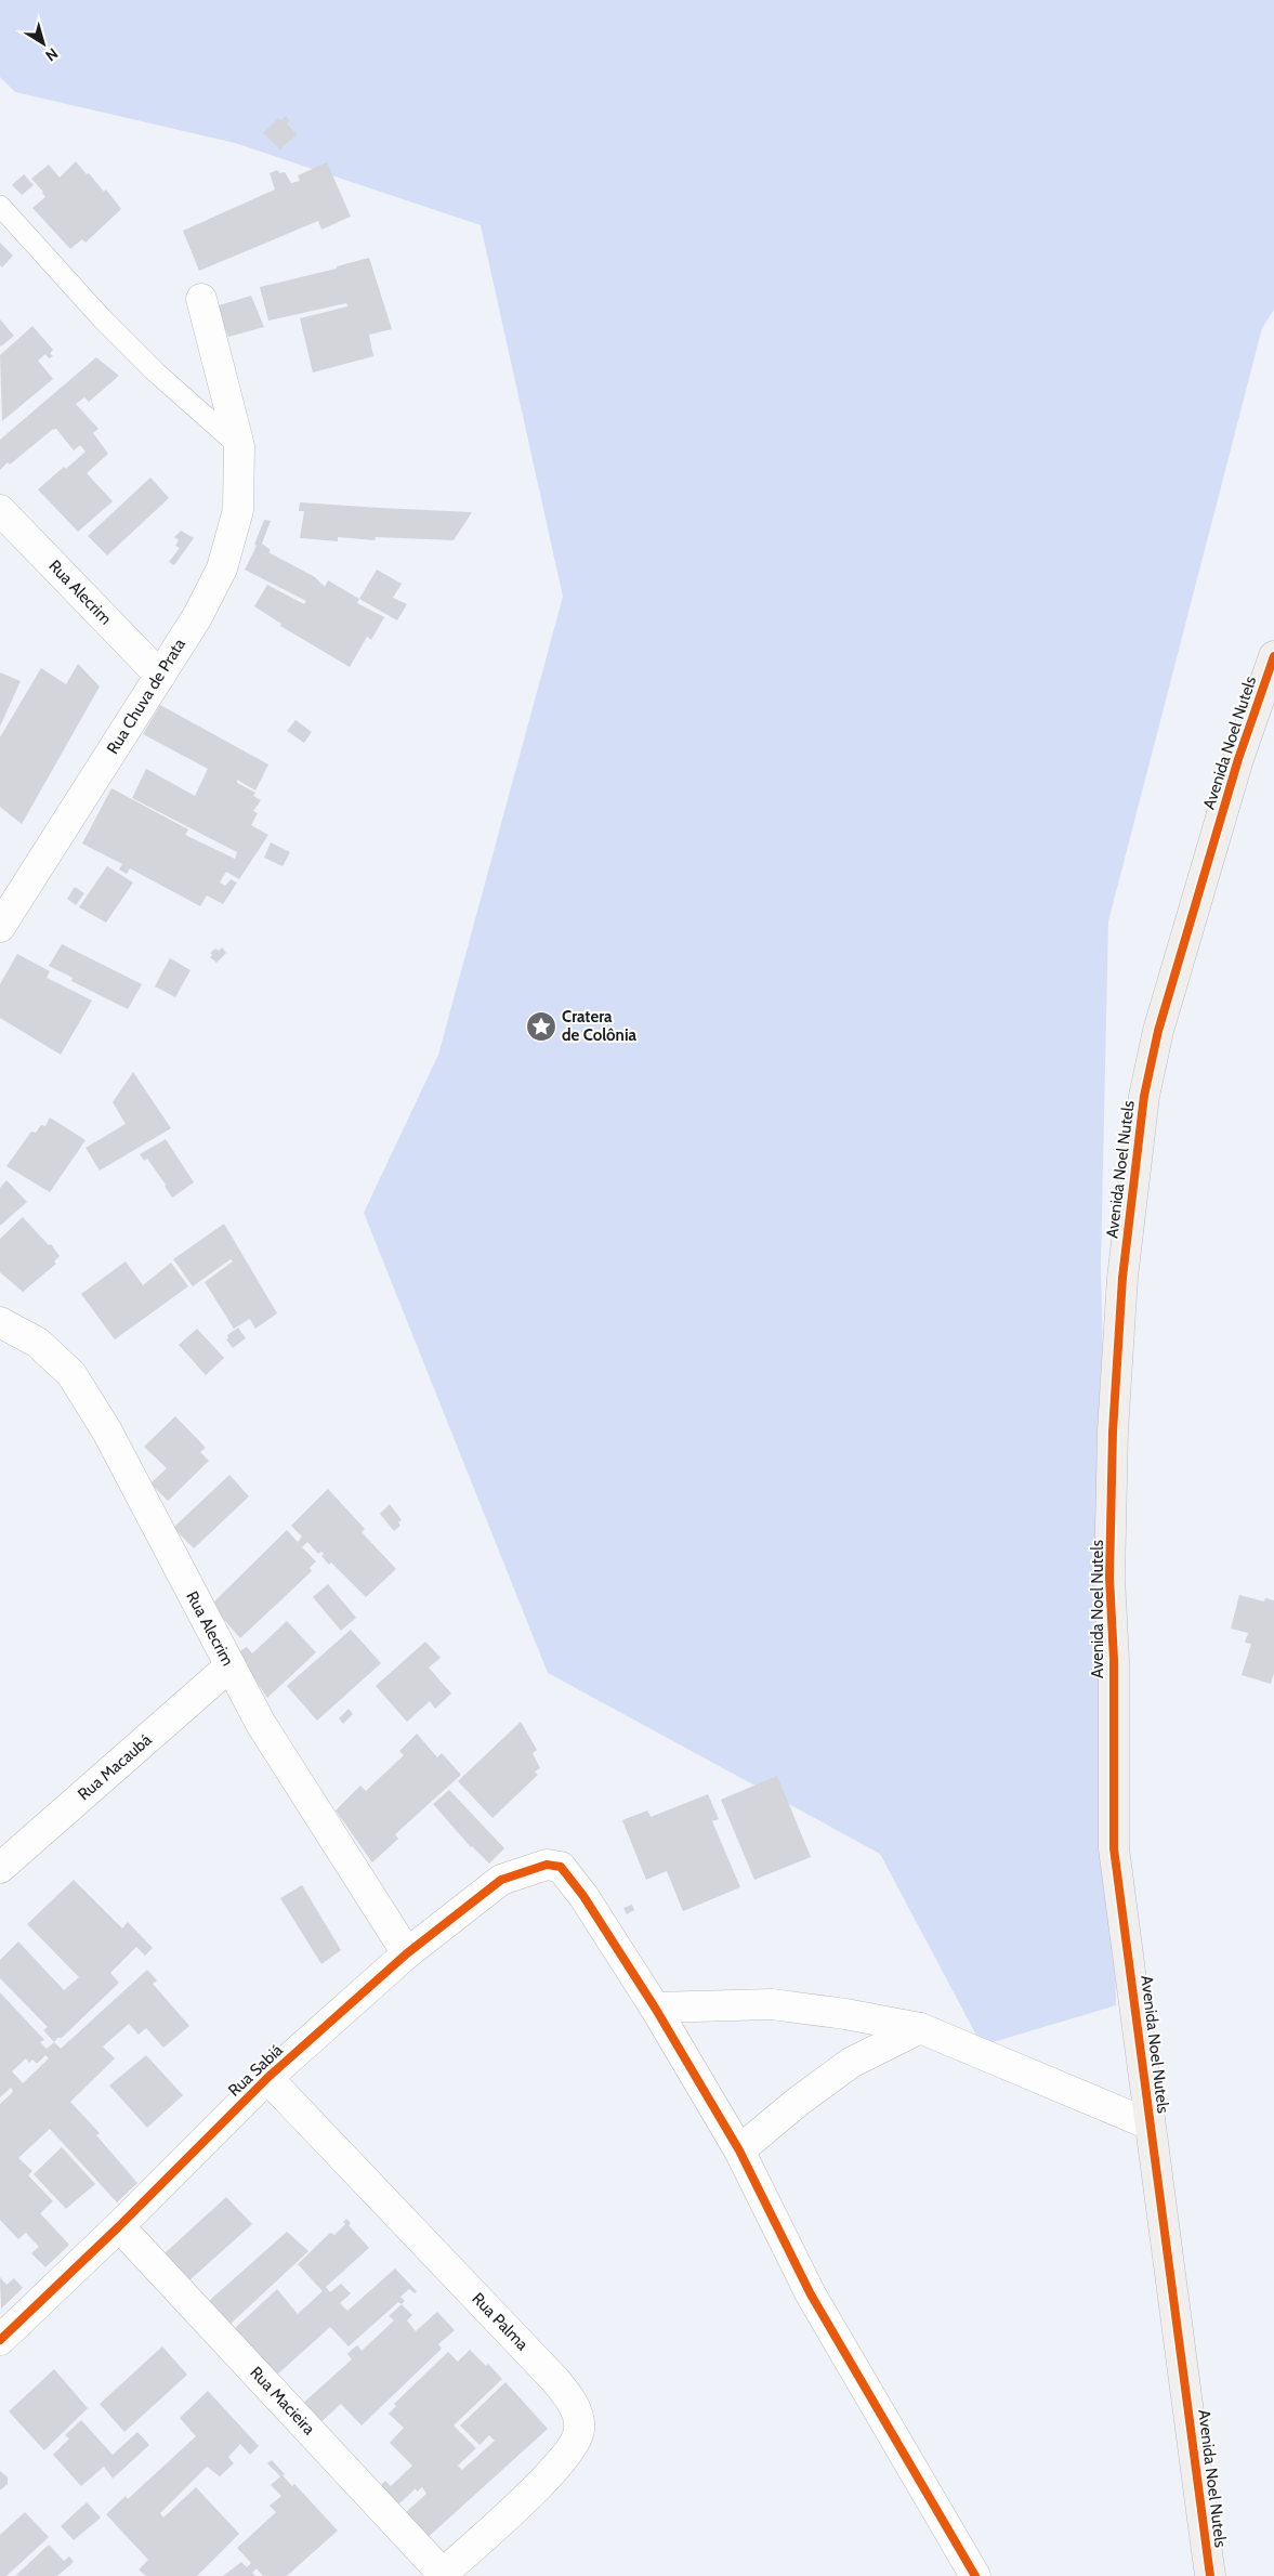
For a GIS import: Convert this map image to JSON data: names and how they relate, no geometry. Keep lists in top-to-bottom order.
{
  "streets": {
    "street": [
      "Rua Alecrim",
      "Rua Chuva de Prata",
      "Avenida Noel Nutels",
      "Rua Macaubá",
      "Rua Sabiá",
      "Rua Palma",
      "Rua Macieira"
    ]
  },
  "crossings": [
    ["Rua Alecrim", "Rua Chuva de Prata"],
    ["Rua Alecrim", "Rua Macaubá"],
    ["Rua Alecrim", "Rua Sabiá"],
    ["Rua Sabiá", "Rua Palma"],
    ["Rua Sabiá", "Rua Macieira"],
    ["Rua Palma", "Rua Macieira"]
  ],
  "places": {
    "place": ["Cratera de Colônia"]
  },
  "north": "bottom right"
}
